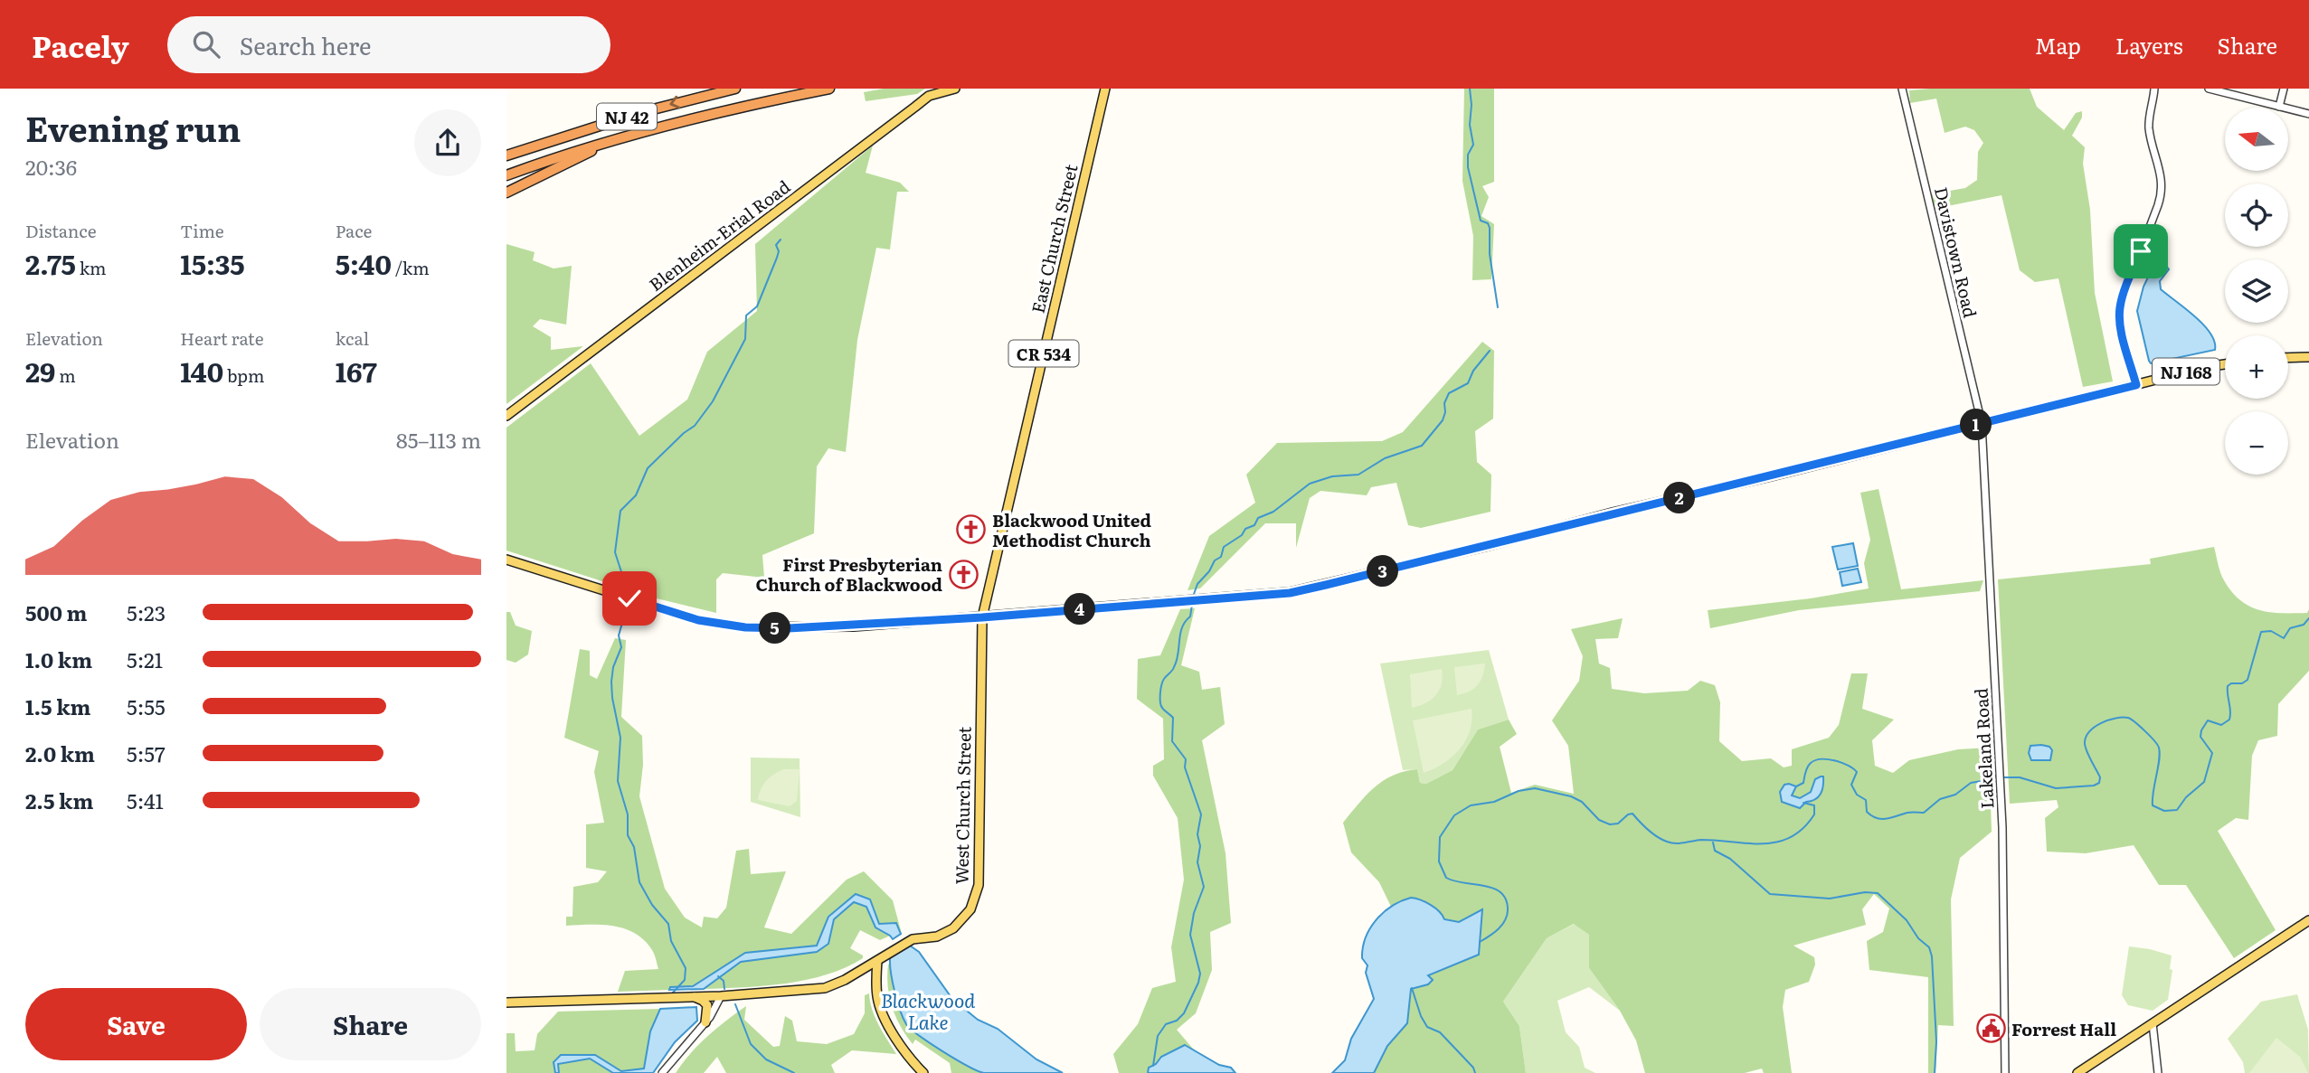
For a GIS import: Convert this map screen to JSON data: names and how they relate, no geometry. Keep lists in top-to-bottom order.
{
  "streets": {
    "highway": ["NJ 42"],
    "main road": [
      "Blenheim-Erial Road",
      "East Church Street",
      "CR 534",
      "NJ 168",
      "West Church Street"
    ],
    "street": ["Davistown Road", "Lakeland Road"]
  },
  "crossings": [
    ["East Church Street", "NJ 168"],
    ["East Church Street", "West Church Street"],
    ["Davistown Road", "NJ 168"],
    ["Davistown Road", "Lakeland Road"],
    ["NJ 168", "Lakeland Road"],
    ["NJ 168", "West Church Street"]
  ],
  "water": ["Blackwood Lake"],
  "places": {
    "church": ["Blackwood United Methodist Church", "First Presbyterian Church of Blackwood"],
    "public building": ["Forrest Hall"]
  },
  "north": "left",
  "page": {
    "header": "Pacely",
    "search": "Search here",
    "nav": ["Map", "Layers", "Share"],
    "heading": ["Evening run", "20:36"],
    "map_buttons": ["+", "−"],
    "stats": [
      ["Distance", "2.75 km"],
      ["Time", "15:35"],
      ["Pace", "5:40 /km"],
      ["Elevation", "29 m"],
      ["Heart rate", "140 bpm"],
      ["kcal", "167"]
    ],
    "pins": [
      "1",
      "2",
      "3",
      "4",
      "5"
    ],
    "chart": ["Elevation", "85–113 m"],
    "list": [
      {
        "name": "500 m",
        "note": "5:23"
      },
      {
        "name": "1.0 km",
        "note": "5:21"
      },
      {
        "name": "1.5 km",
        "note": "5:55"
      },
      {
        "name": "2.0 km",
        "note": "5:57"
      },
      {
        "name": "2.5 km",
        "note": "5:41"
      }
    ],
    "buttons": ["Save", "Share"]
  }
}
